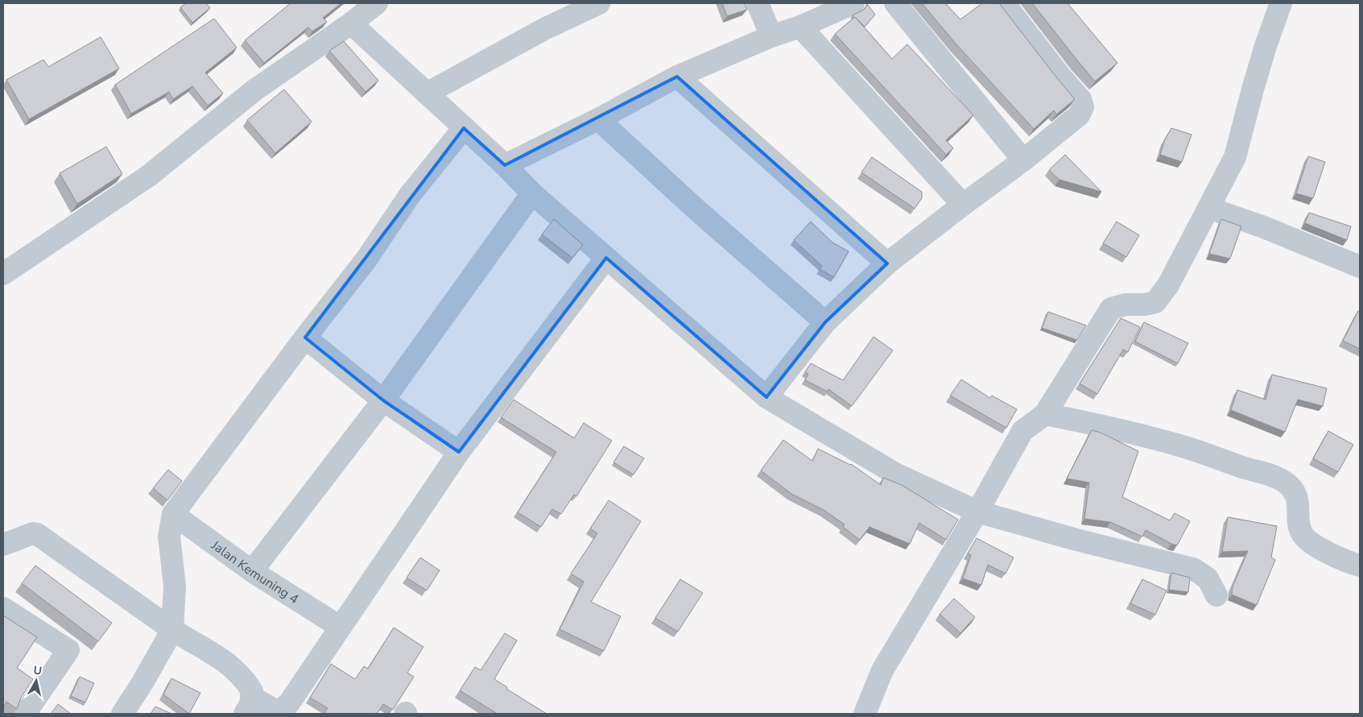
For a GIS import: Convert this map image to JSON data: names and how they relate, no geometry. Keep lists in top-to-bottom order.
{
  "streets": {
    "street": ["Jalan Kemuning 4"]
  },
  "north": "top"
}
